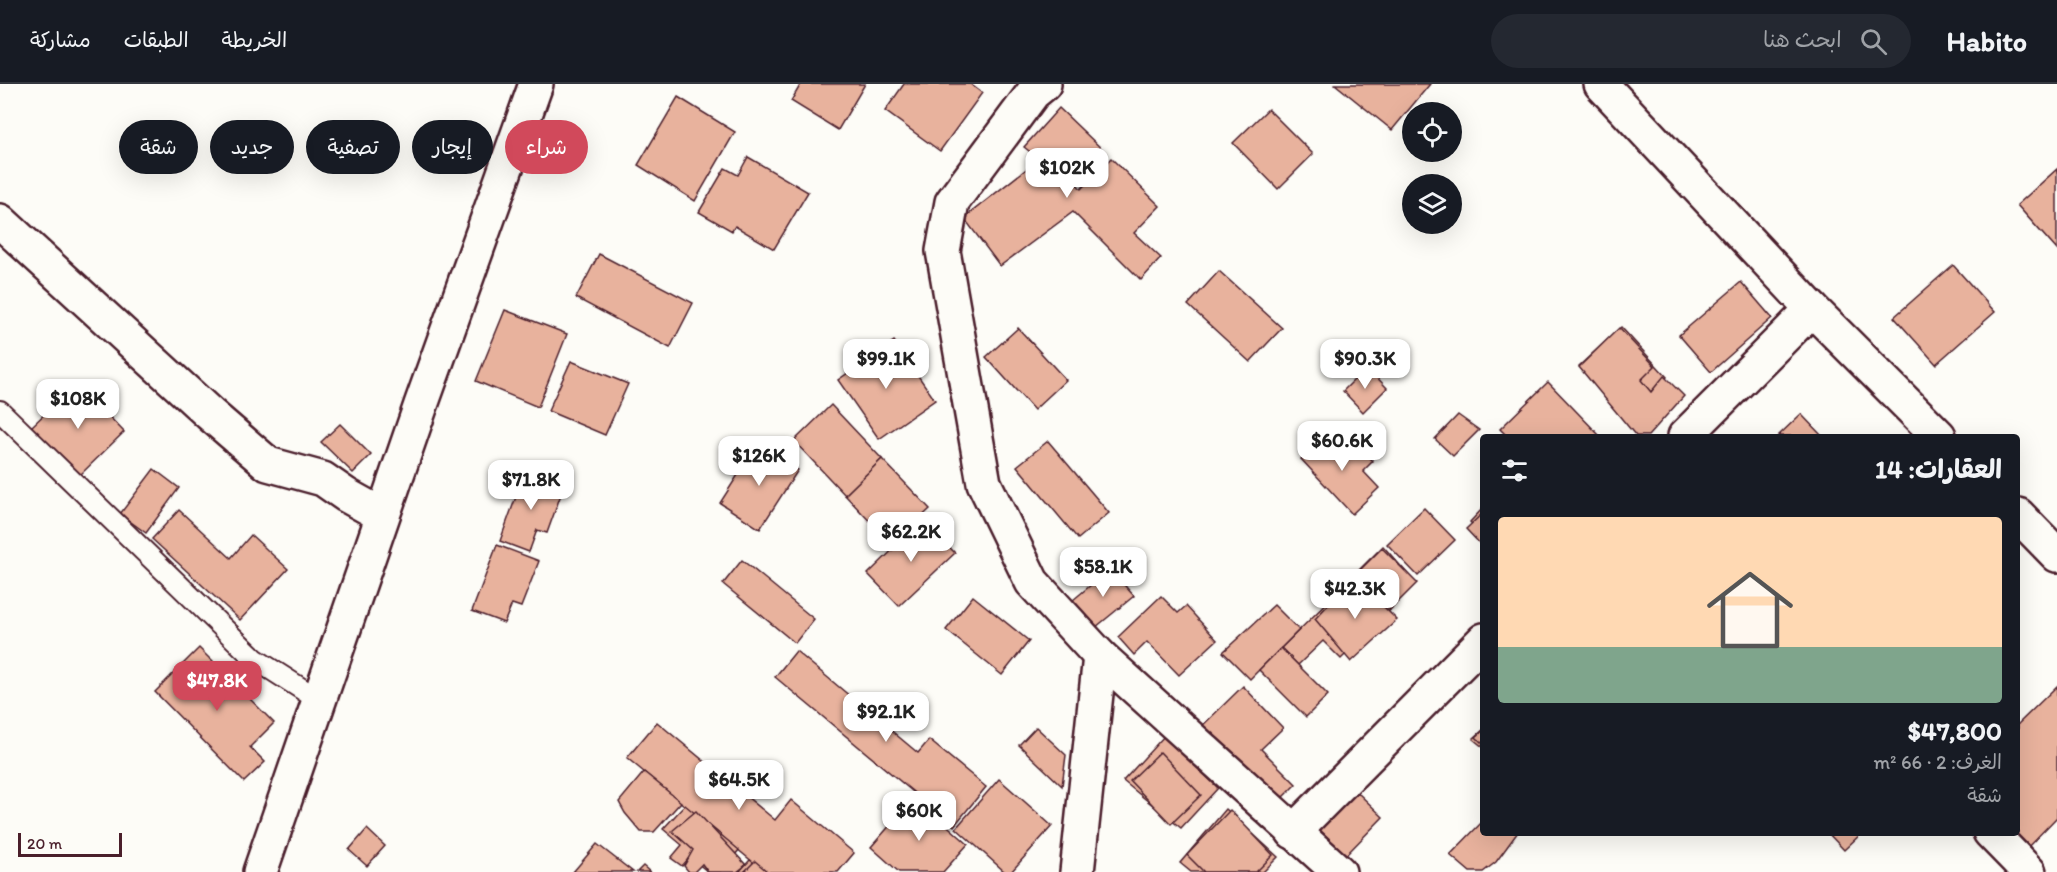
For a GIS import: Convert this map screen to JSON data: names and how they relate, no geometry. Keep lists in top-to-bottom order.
{
  "scale_bar": "20 m",
  "page": {
    "header": "Habito",
    "search": "ابحث هنا",
    "nav": ["الخريطة", "الطبقات", "مشاركة"],
    "chip": [
      "شراء",
      "إيجار",
      "تصفية",
      "جديد",
      "شقة"
    ],
    "price": [
      "$102K",
      "$99.1K",
      "$90.3K",
      "$108K",
      "$60.6K",
      "$126K",
      "$71.8K",
      "$62.2K",
      "$58.1K",
      "$42.3K",
      "$47.8K",
      "$92.1K",
      "$64.5K",
      "$60K"
    ],
    "heading": "العقارات: 14",
    "list": [
      {
        "name": "$47,800",
        "note": "الغرف: 2 · 66 m² · شقة"
      }
    ],
    "scale": "20 m"
  }
}
